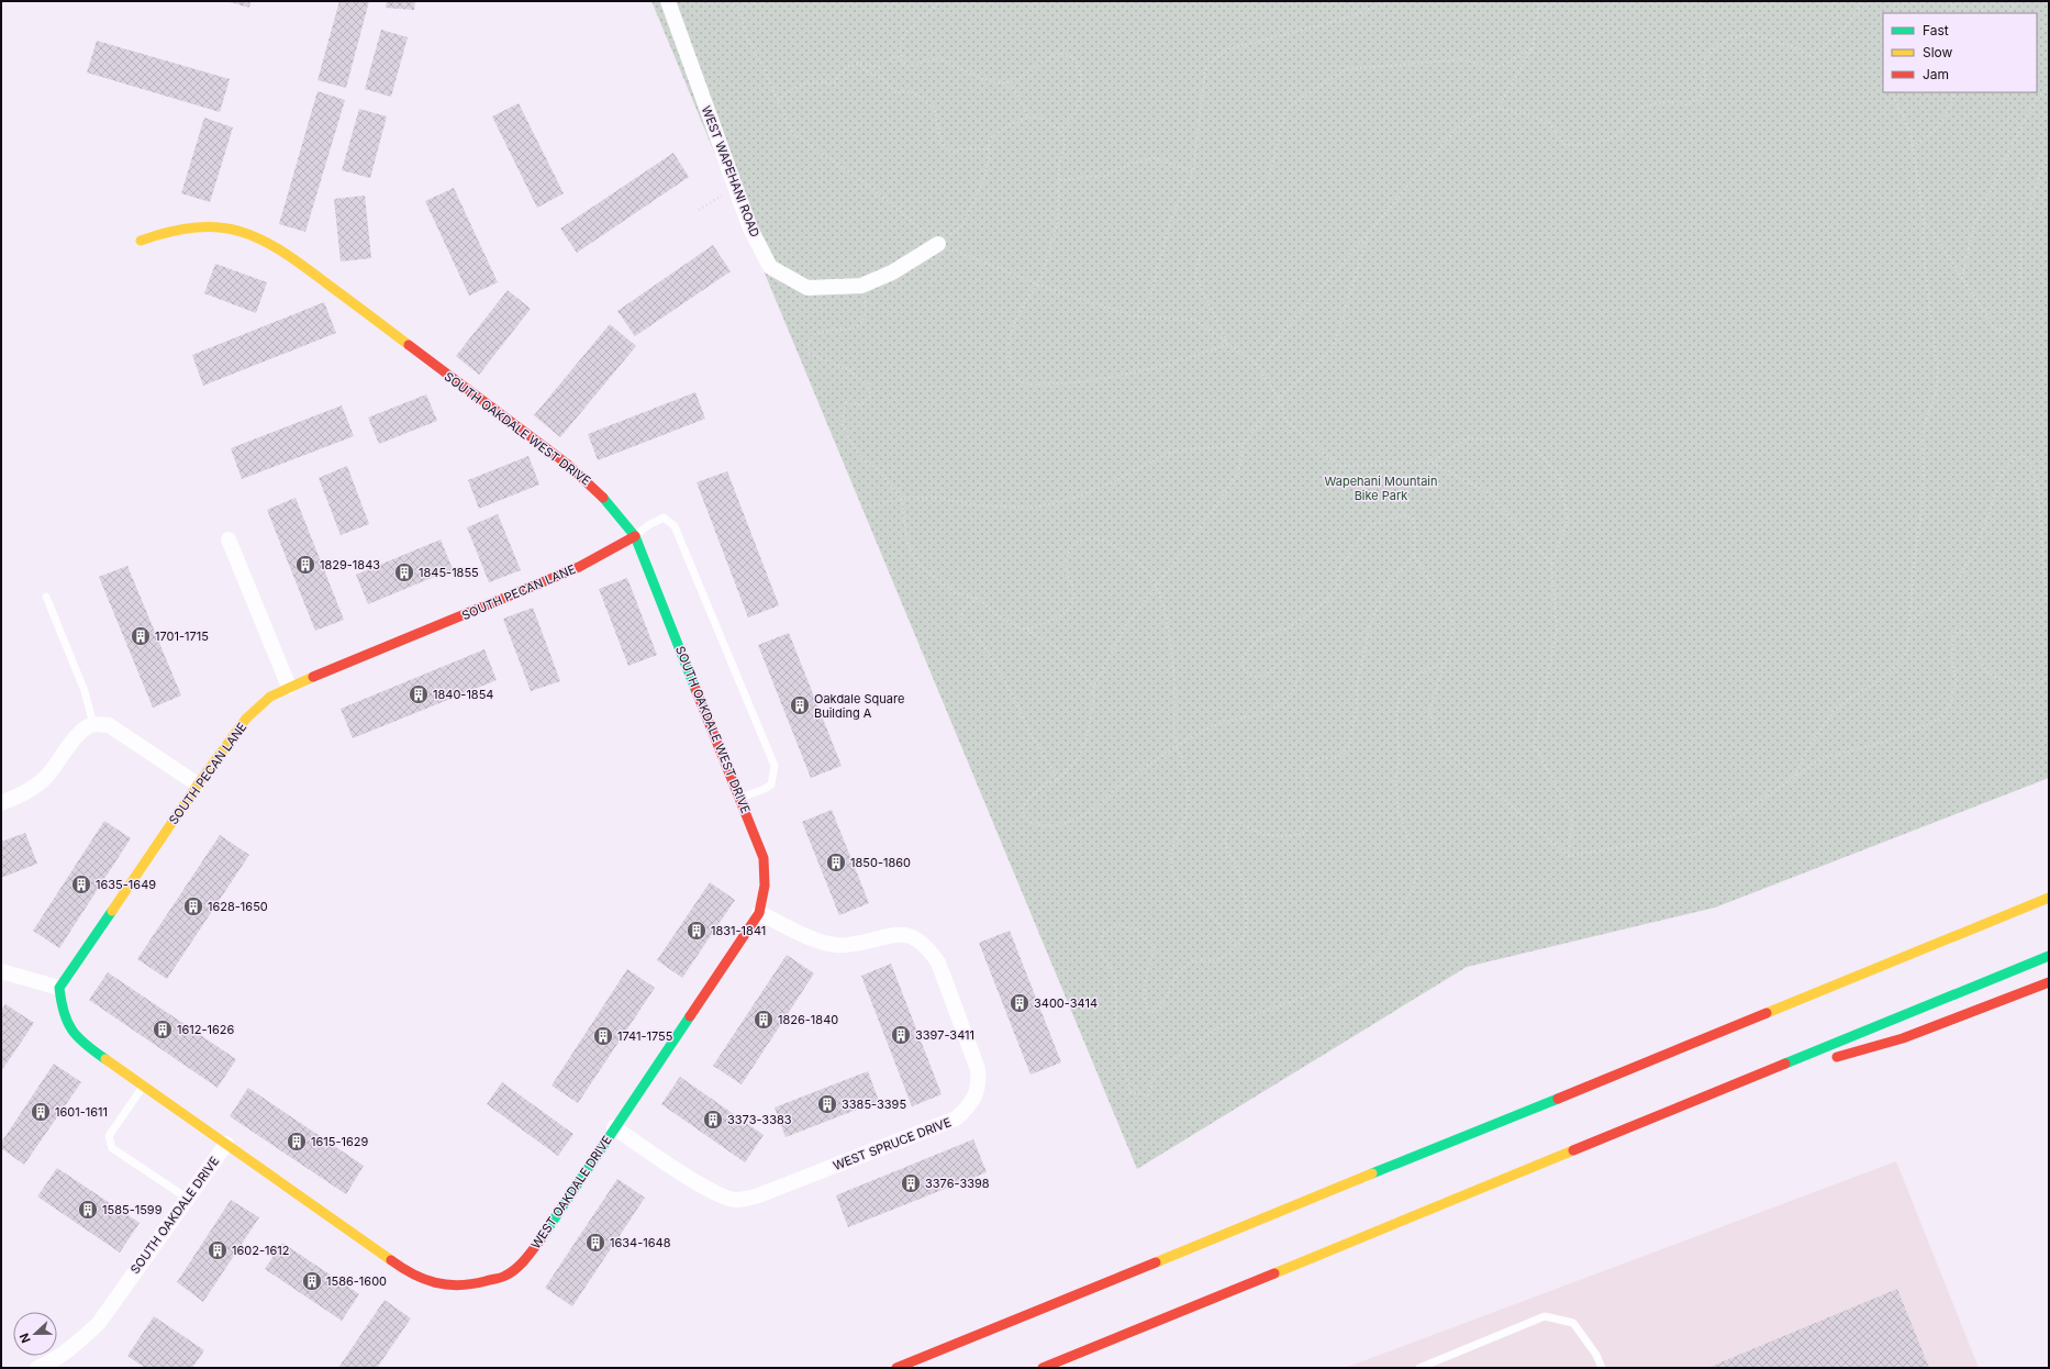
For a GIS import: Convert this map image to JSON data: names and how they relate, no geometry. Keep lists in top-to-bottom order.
{
  "streets": {
    "main road": ["SOUTH OAKDALE WEST DRIVE", "SOUTH PECAN LANE", "WEST OAKDALE DRIVE"],
    "street": ["WEST WAPEHANI ROAD", "WEST SPRUCE DRIVE", "SOUTH OAKDALE DRIVE"]
  },
  "crossings": [
    ["SOUTH OAKDALE WEST DRIVE", "SOUTH PECAN LANE"],
    ["SOUTH OAKDALE WEST DRIVE", "WEST OAKDALE DRIVE"],
    ["WEST SPRUCE DRIVE", "WEST OAKDALE DRIVE"],
    ["WEST OAKDALE DRIVE", "SOUTH OAKDALE DRIVE"]
  ],
  "parks": ["Wapehani Mountain Bike Park"],
  "places": {
    "building": [
      "1829-1843",
      "1845-1855",
      "1701-1715",
      "1840-1854",
      "Oakdale Square Building A",
      "1850-1860",
      "1635-1649",
      "1628-1650",
      "1831-1841",
      "3400-3414",
      "1826-1840",
      "1612-1626",
      "3397-3411",
      "1741-1755",
      "3385-3395",
      "1601-1611",
      "3373-3383",
      "1615-1629",
      "3376-3398",
      "1585-1599",
      "1634-1648",
      "1602-1612",
      "1586-1600"
    ]
  },
  "legend": ["Fast", "Slow", "Jam"],
  "north": "left"
}
